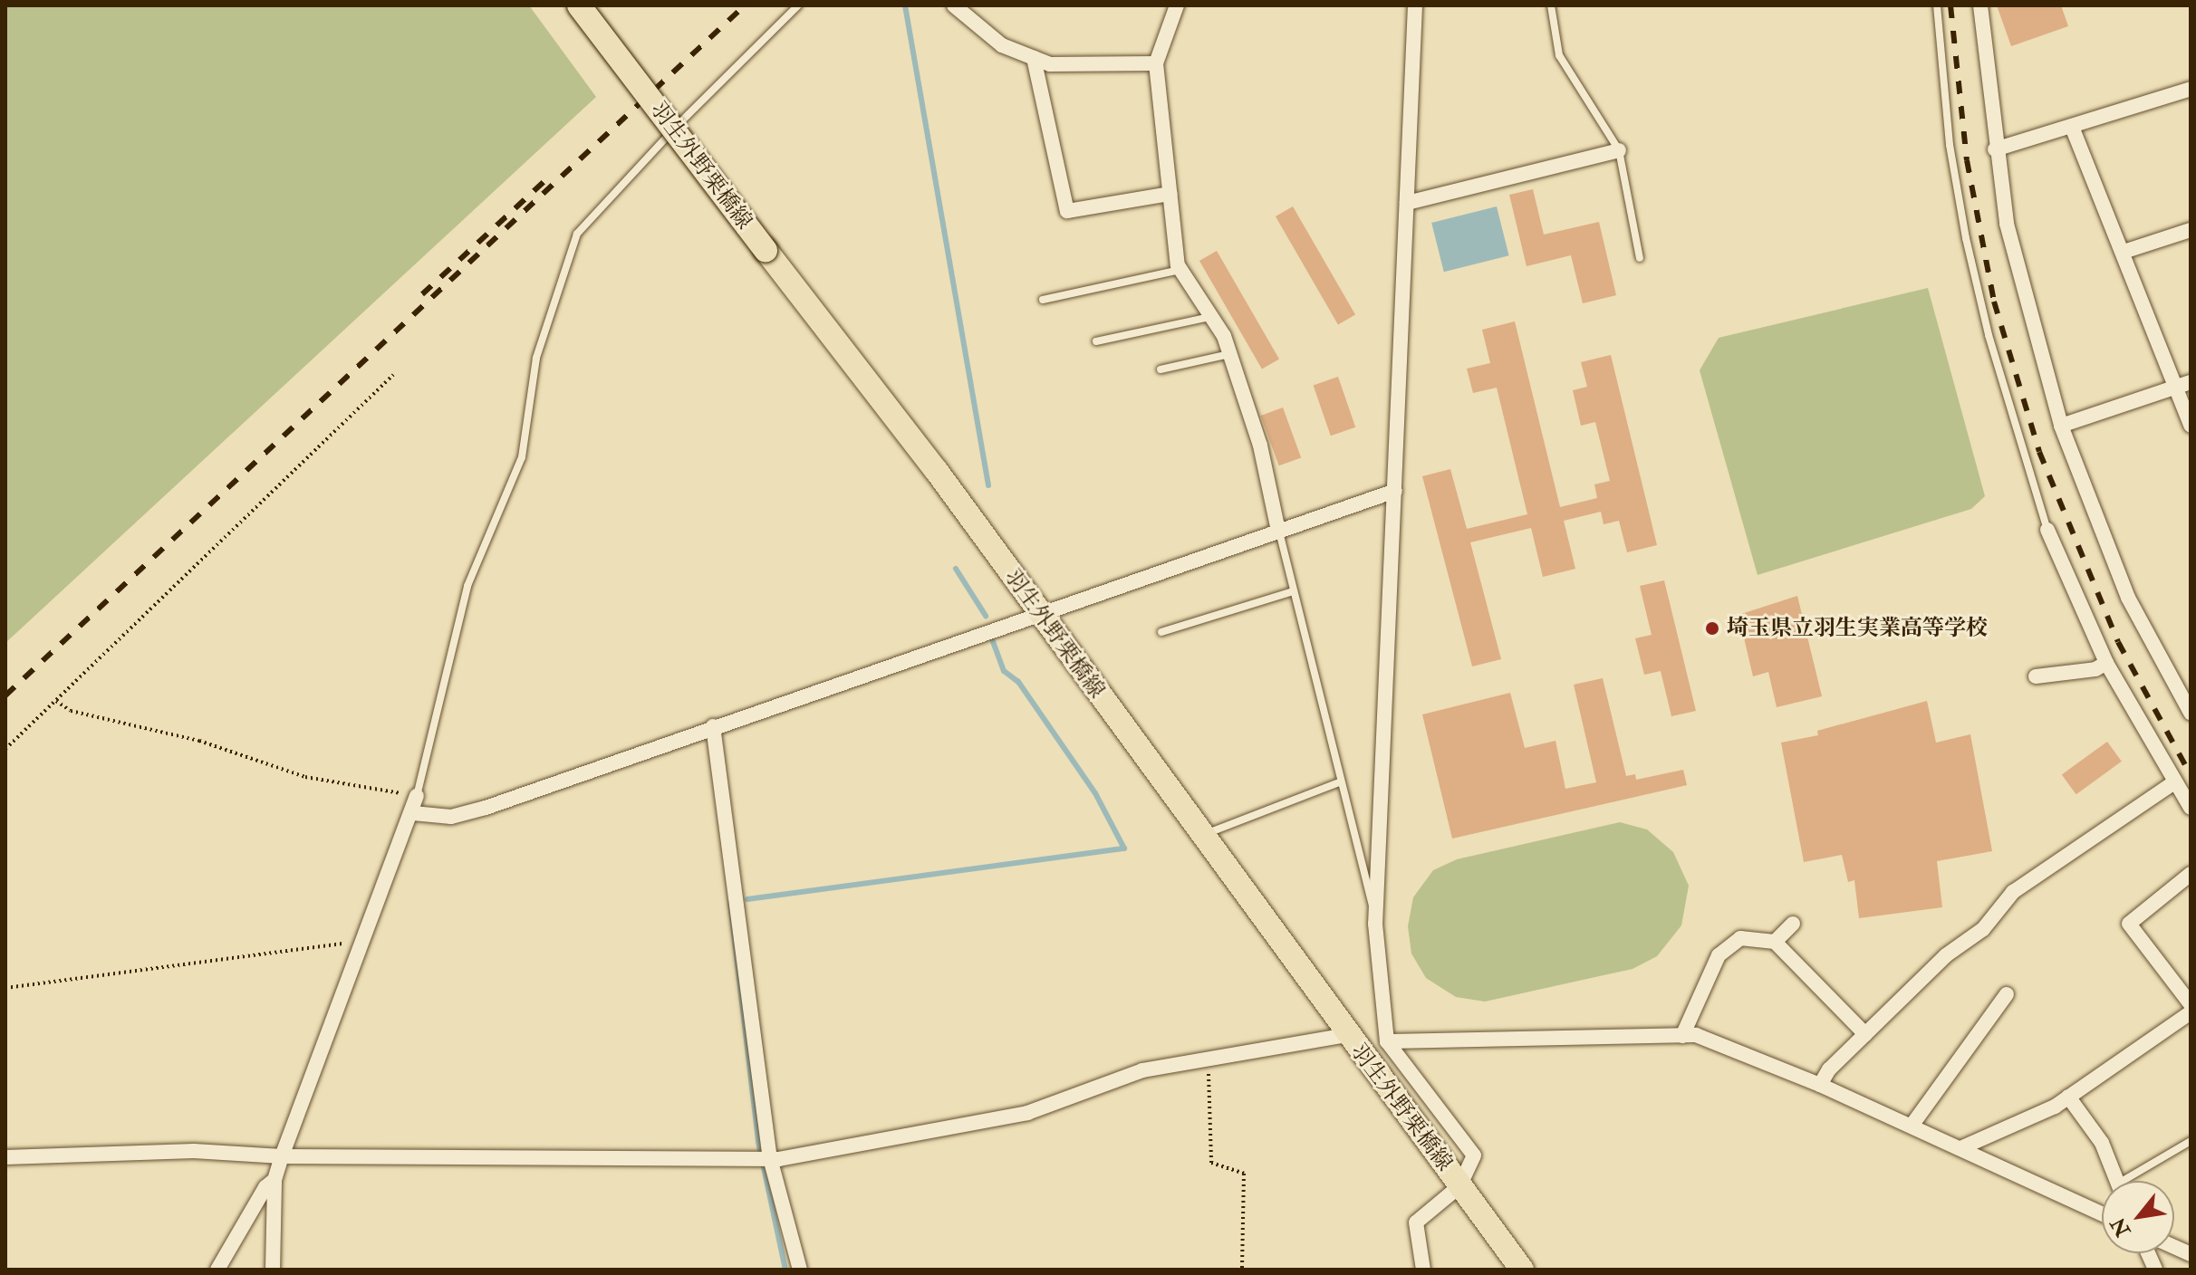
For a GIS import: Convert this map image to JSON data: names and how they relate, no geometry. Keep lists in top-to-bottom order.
{
  "streets": {
    "main road": ["羽生外野栗橋線"]
  },
  "places": ["埼玉県立羽生実業高等学校"],
  "north": "bottom left"
}
